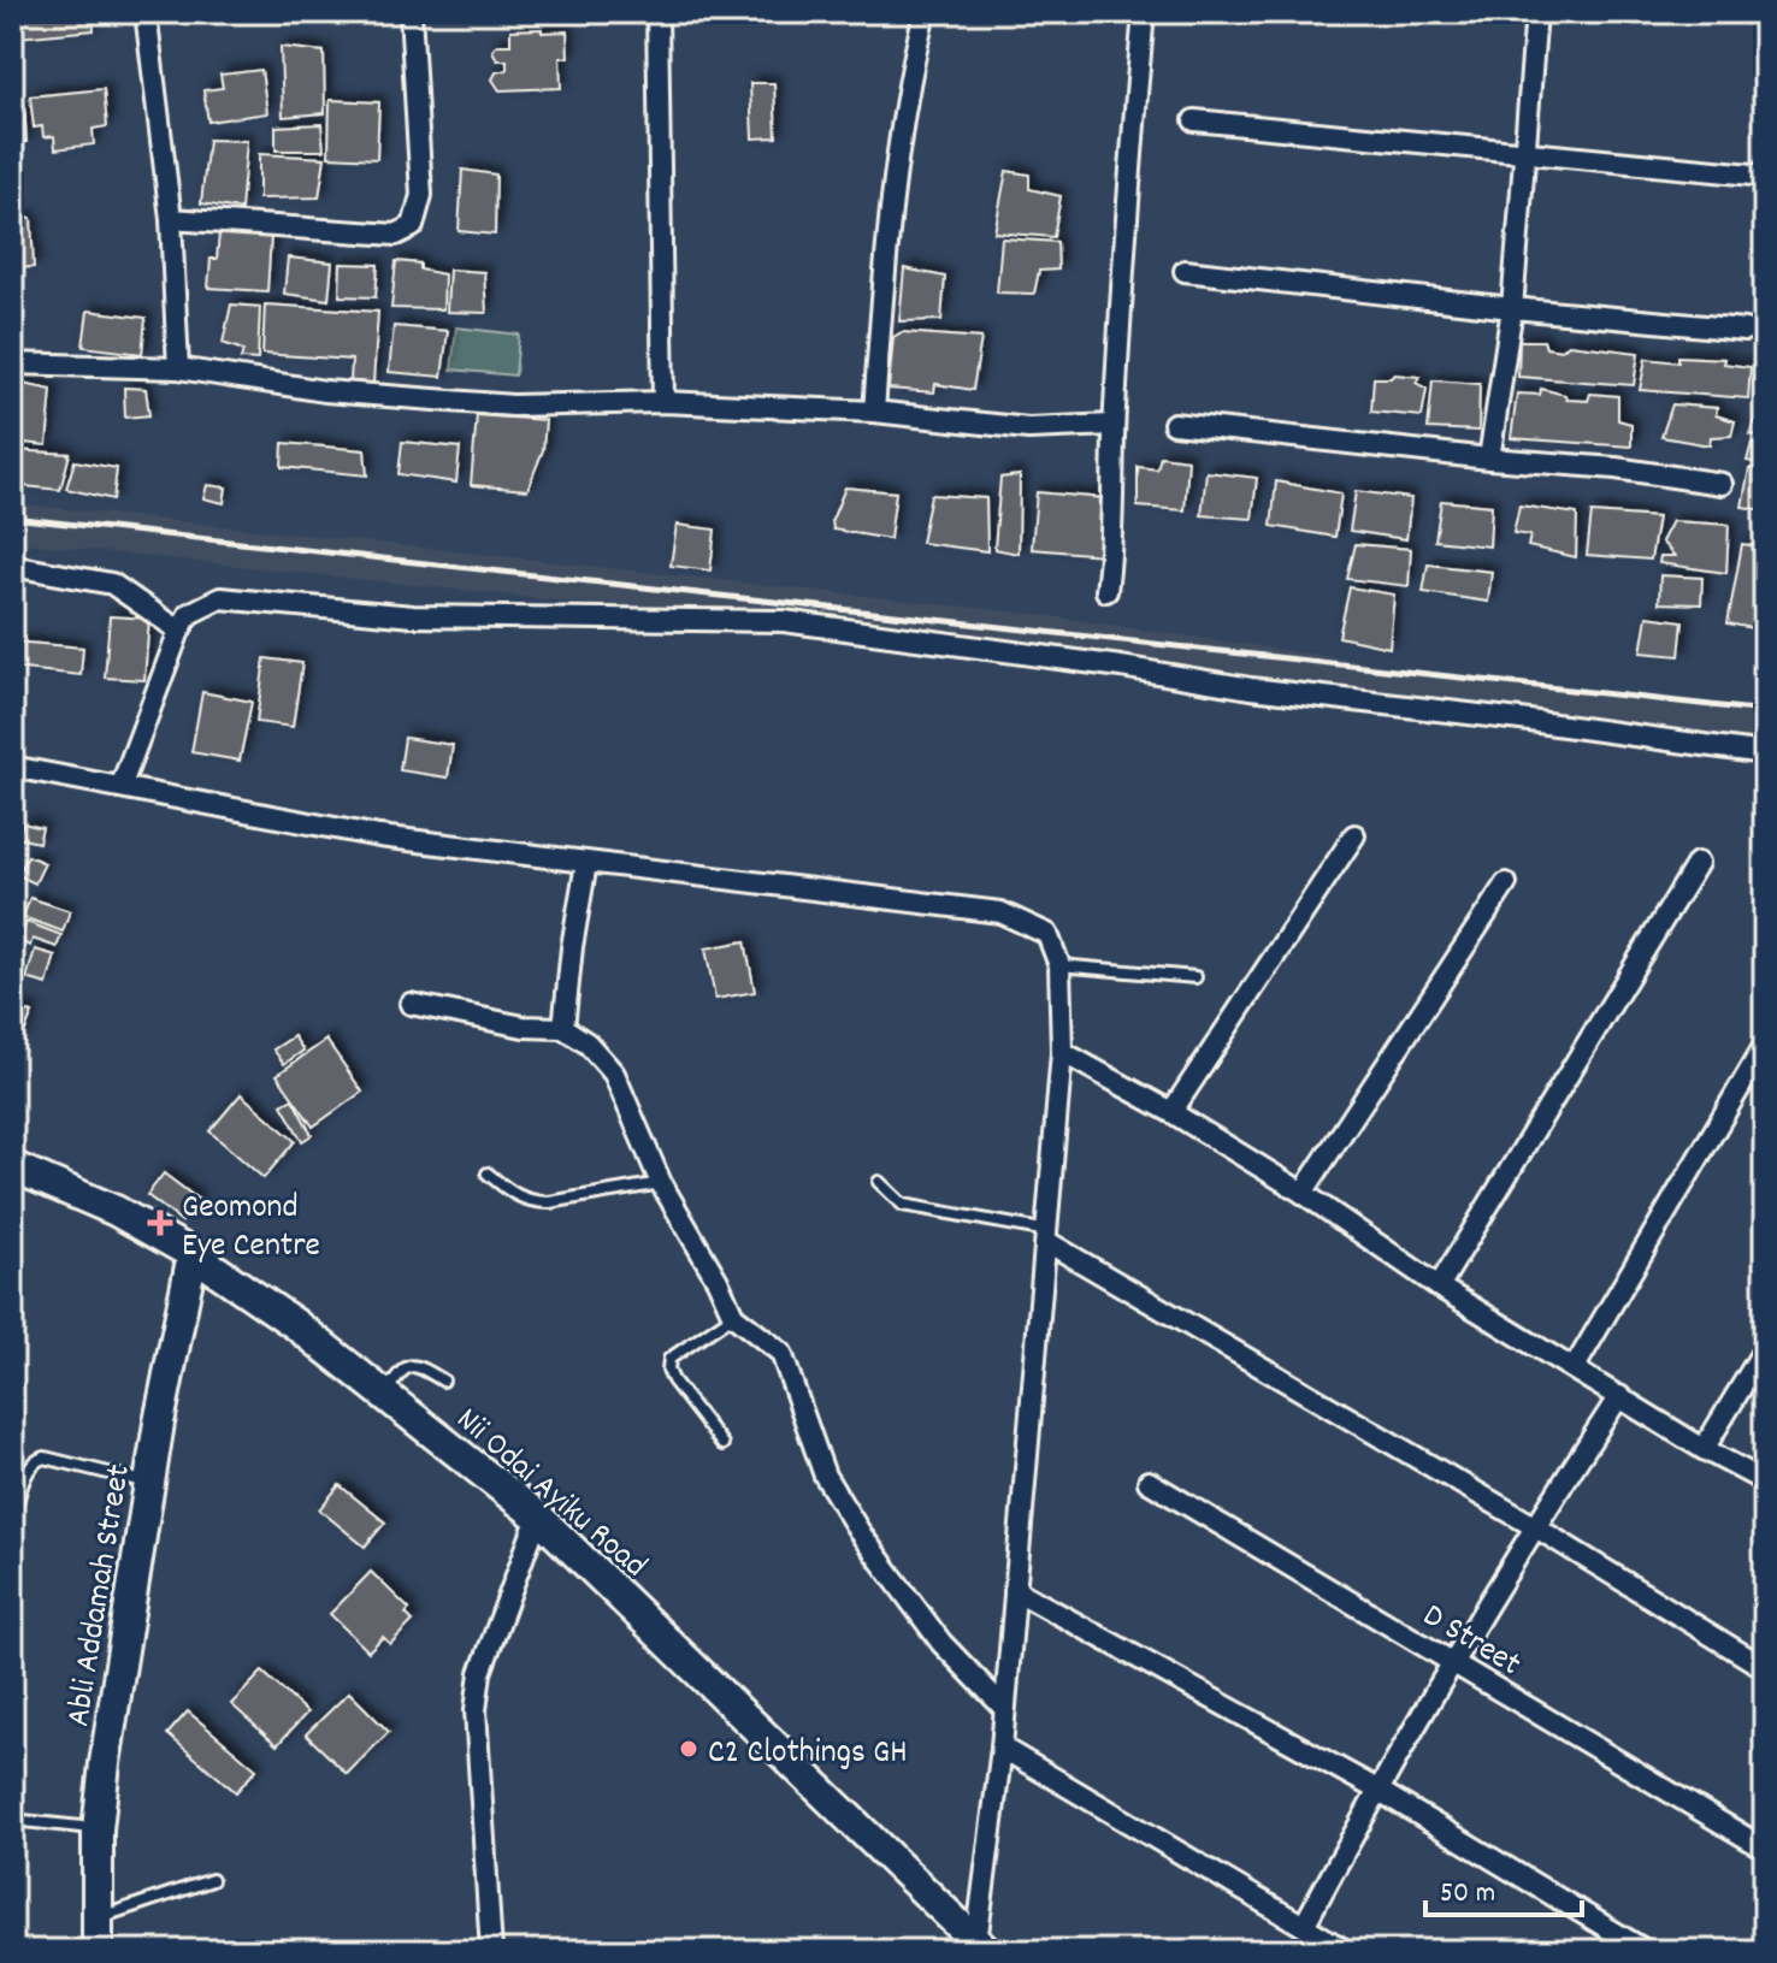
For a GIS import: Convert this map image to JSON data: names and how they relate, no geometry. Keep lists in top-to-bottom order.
{
  "streets": {
    "street": ["Nii Odai Ayiku Road", "Abli Addamah Street", "D Street"]
  },
  "crossings": [
    ["Nii Odai Ayiku Road", "Abli Addamah Street"]
  ],
  "places": {
    "health": ["Geomond Eye Centre"],
    "other": ["C2 Clothings GH"]
  },
  "scale_bar": "50 m"
}
